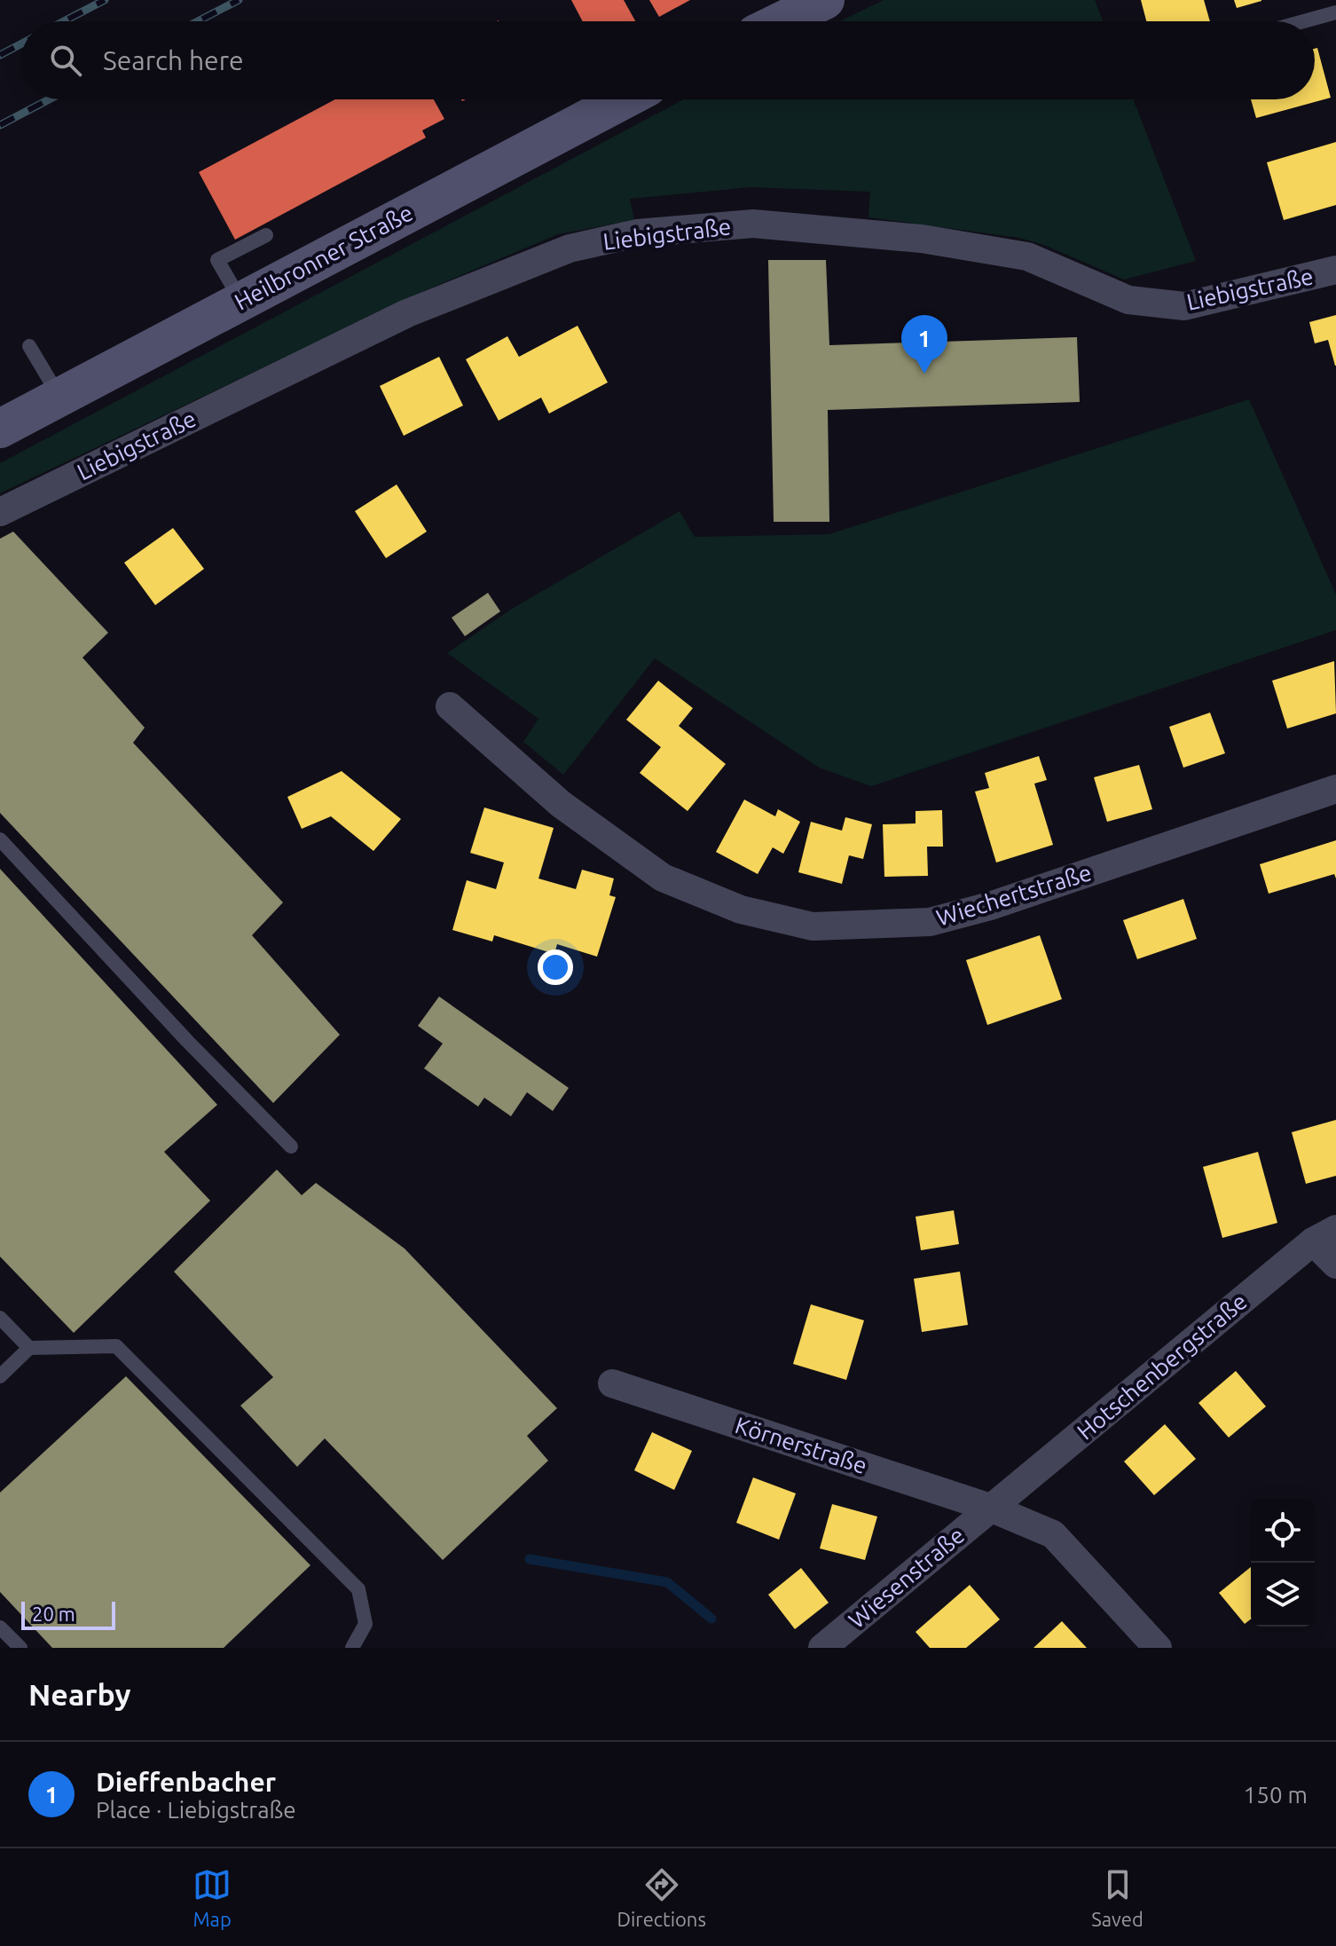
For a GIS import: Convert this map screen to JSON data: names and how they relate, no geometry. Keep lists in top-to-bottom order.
{
  "streets": {
    "street": [
      "Liebigstraße",
      "Heilbronner Straße",
      "Wiechertstraße",
      "Hotschenbergstraße",
      "Körnerstraße",
      "Wiesenstraße"
    ]
  },
  "crossings": [
    ["Hotschenbergstraße", "Körnerstraße"],
    ["Hotschenbergstraße", "Wiesenstraße"],
    ["Körnerstraße", "Wiesenstraße"]
  ],
  "scale_bar": "20 m",
  "page": {
    "search": "Search here",
    "pins": "1",
    "scale": "20 m",
    "heading": "Nearby",
    "list": [
      {
        "mark": "1",
        "name": "Dieffenbacher",
        "note": "Place · Liebigstraße",
        "value": "150 m"
      }
    ],
    "nav": ["Map", "Directions", "Saved"]
  }
}
